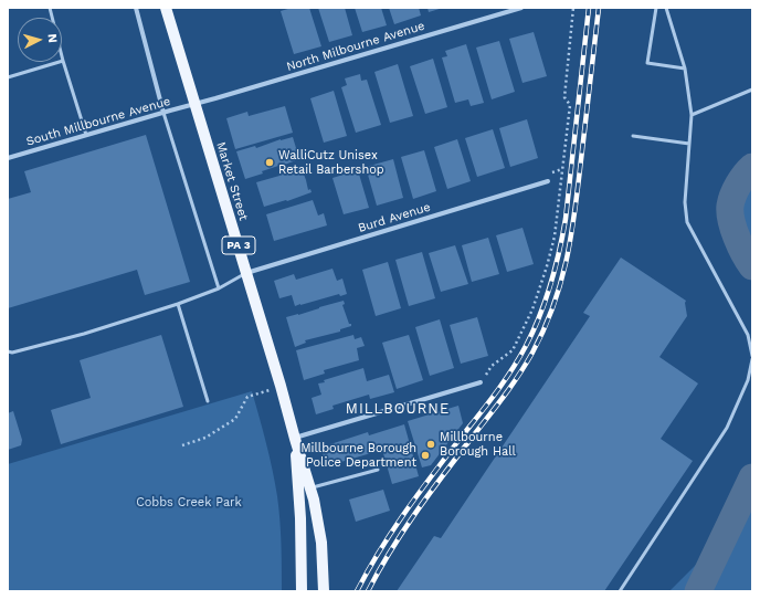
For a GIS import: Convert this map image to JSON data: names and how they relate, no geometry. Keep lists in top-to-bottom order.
{
  "streets": {
    "main road": ["Market Street", "PA 3"],
    "street": ["North Milbourne Avenue", "South Millbourne Avenue", "Burd Avenue"]
  },
  "crossings": [
    ["North Milbourne Avenue", "South Millbourne Avenue"],
    ["North Milbourne Avenue", "Market Street"],
    ["South Millbourne Avenue", "Market Street"],
    ["Market Street", "Burd Avenue"]
  ],
  "districts": ["MILLBOURNE"],
  "parks": ["Cobbs Creek Park"],
  "places": ["WalliCutz Unisex Retail Barbershop", "Millbourne Borough Hall", "Millbourne Borough Police Department"],
  "north": "right"
}
